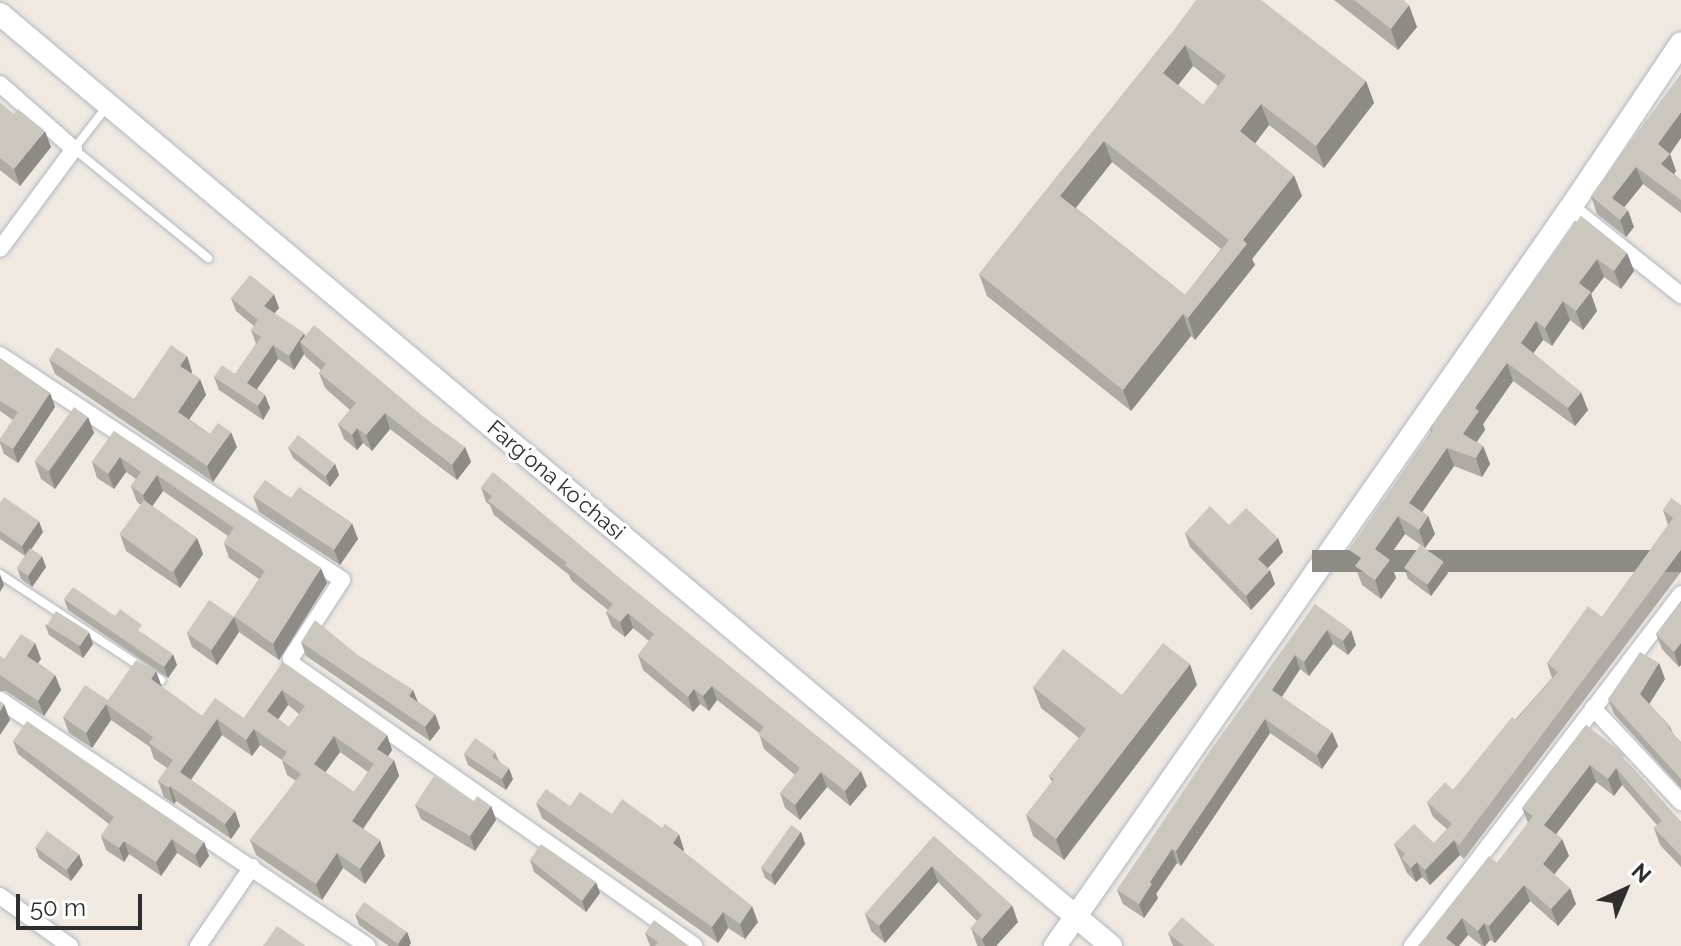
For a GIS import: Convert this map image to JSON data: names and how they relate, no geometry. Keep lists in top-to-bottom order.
{
  "streets": {
    "street": ["Fargʻona koʻchasi"]
  },
  "scale_bar": "50 m",
  "north": "top right"
}
